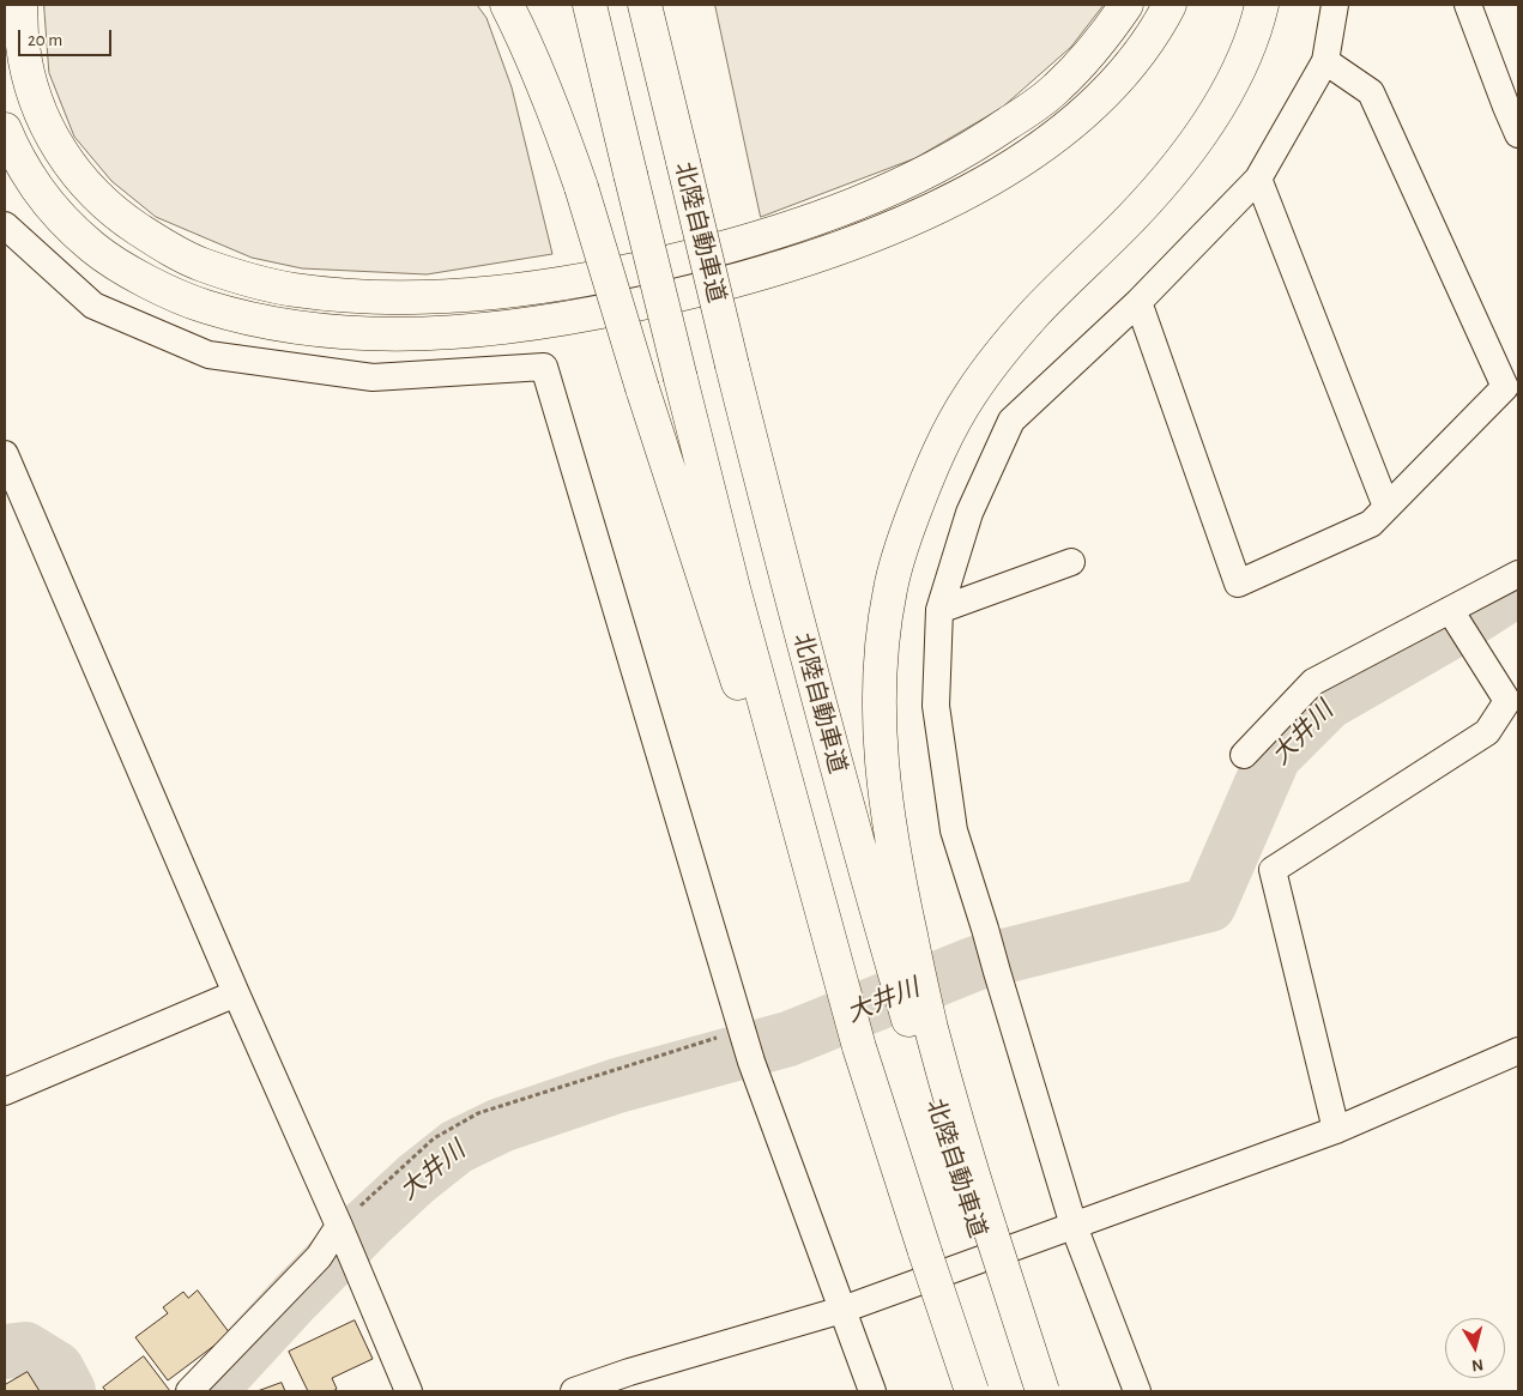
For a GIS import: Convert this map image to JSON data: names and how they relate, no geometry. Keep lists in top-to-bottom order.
{
  "streets": {
    "highway": ["北陸自動車道"]
  },
  "water": ["大井川"],
  "scale_bar": "20 m",
  "north": "bottom"
}
